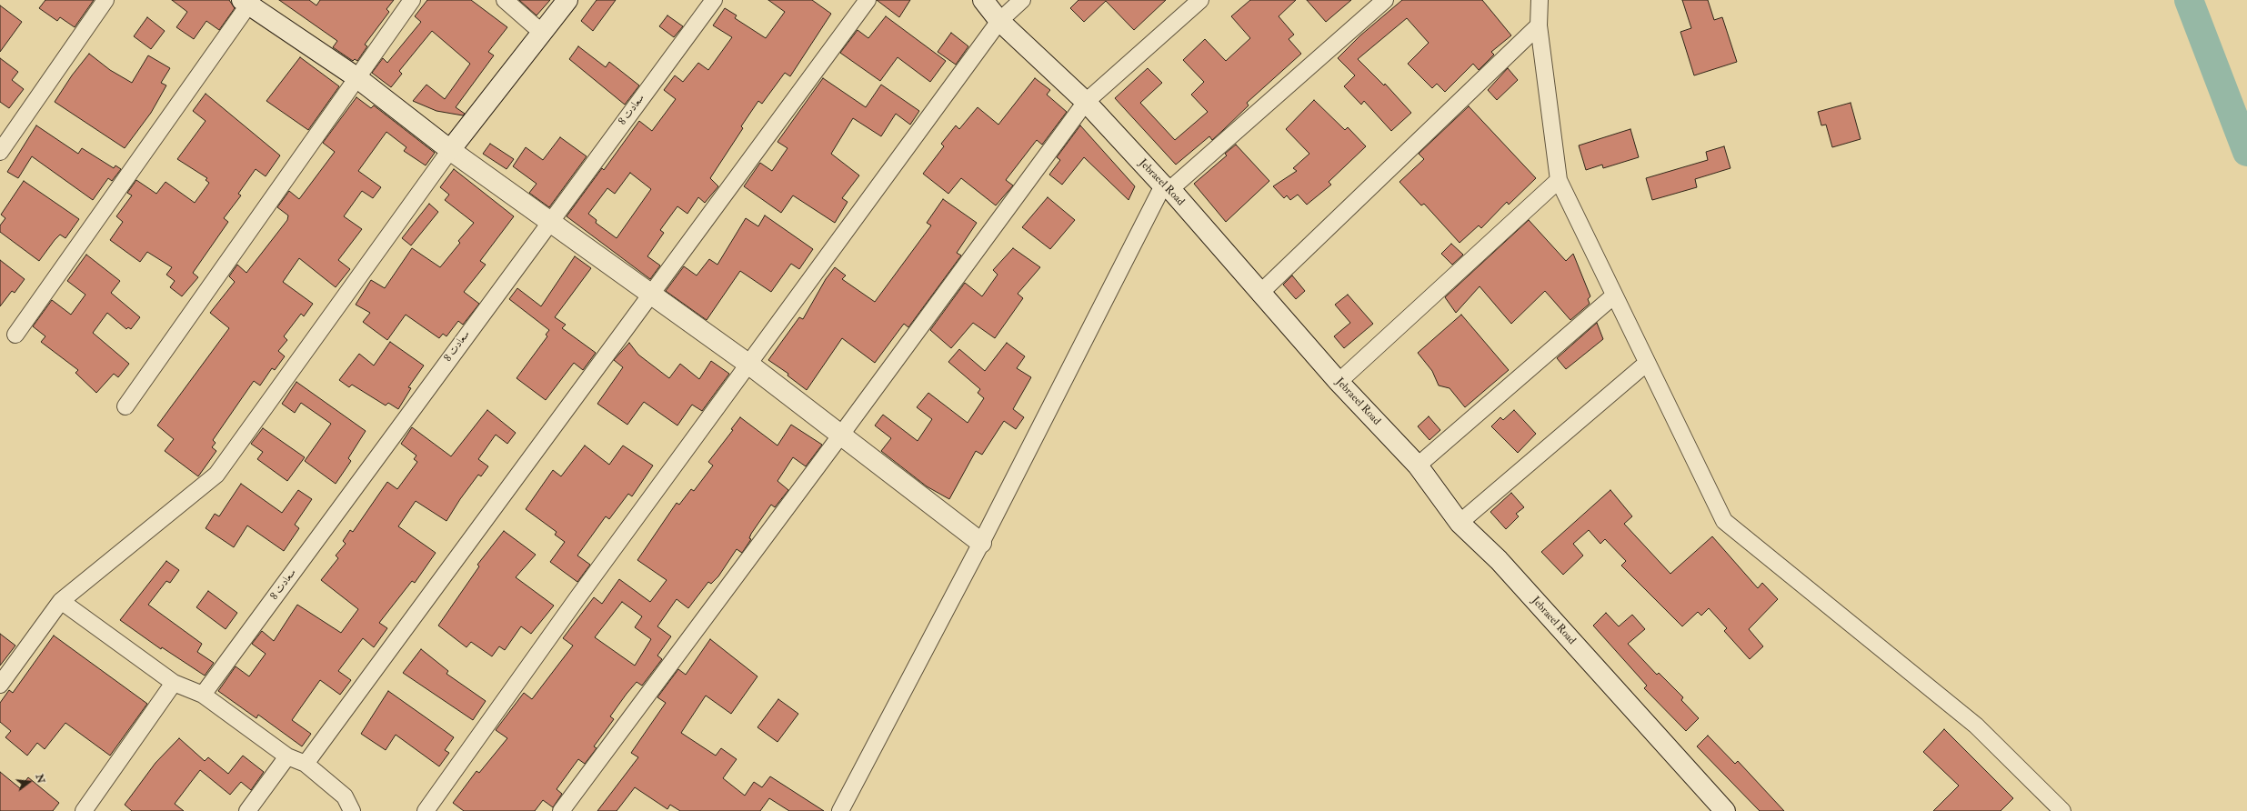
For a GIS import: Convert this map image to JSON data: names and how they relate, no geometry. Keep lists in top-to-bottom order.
{
  "streets": {
    "main road": ["Jebraeel Road"],
    "street": ["سعادت 8"]
  },
  "north": "right"
}
